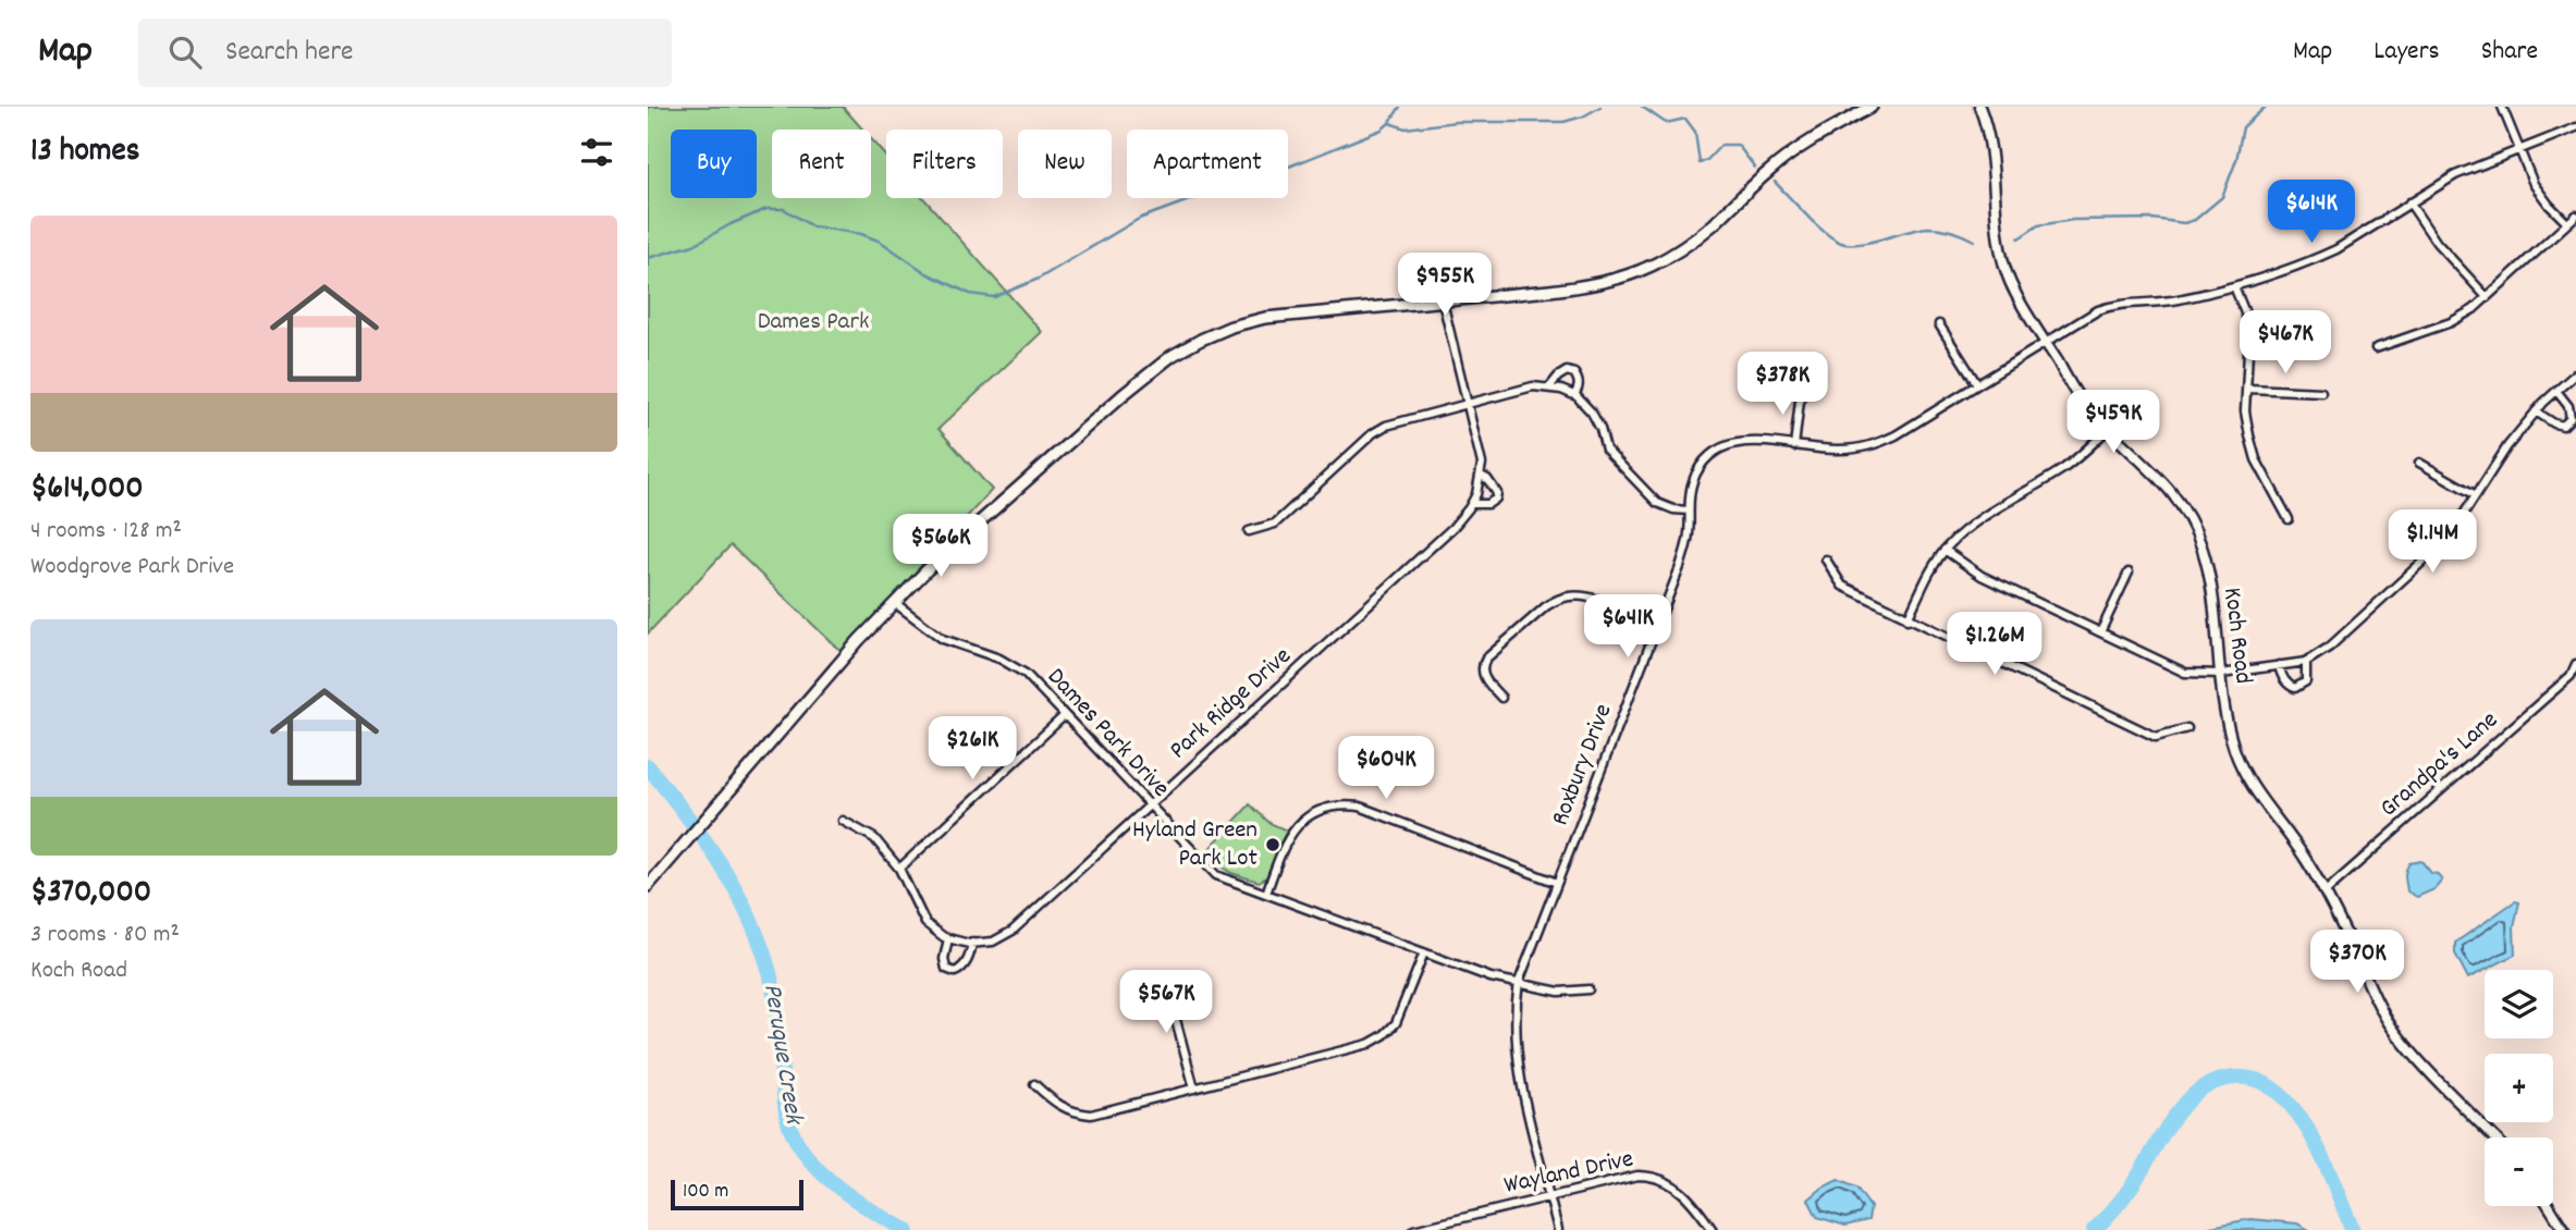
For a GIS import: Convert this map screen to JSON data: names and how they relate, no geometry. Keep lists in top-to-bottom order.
{
  "streets": {
    "street": [
      "Koch Road",
      "Park Ridge Drive",
      "Dames Park Drive",
      "Roxbury Drive",
      "Grandpa's Lane",
      "Wayland Drive"
    ]
  },
  "crossings": [
    ["Koch Road", "Roxbury Drive"],
    ["Koch Road", "Grandpa's Lane"],
    ["Park Ridge Drive", "Dames Park Drive"],
    ["Dames Park Drive", "Roxbury Drive"],
    ["Roxbury Drive", "Wayland Drive"]
  ],
  "water": ["Peruque Creek"],
  "parks": ["Dames Park"],
  "places": ["Hyland Green Park Lot"],
  "scale_bar": "100 m",
  "page": {
    "header": "Map",
    "search": "Search here",
    "nav": ["Map", "Layers", "Share"],
    "heading": "13 homes",
    "chip": [
      "Buy",
      "Rent",
      "Filters",
      "New",
      "Apartment"
    ],
    "price": [
      "$614K",
      "$955K",
      "$467K",
      "$378K",
      "$459K",
      "$1.14M",
      "$566K",
      "$641K",
      "$1.26M",
      "$261K",
      "$604K",
      "$370K",
      "$567K"
    ],
    "list": [
      {
        "name": "$614,000",
        "note": "4 rooms · 128 m² · Woodgrove Park Drive"
      },
      {
        "name": "$370,000",
        "note": "3 rooms · 80 m² · Koch Road"
      }
    ],
    "map_buttons": ["+", "−"],
    "scale": "100 m"
  }
}
